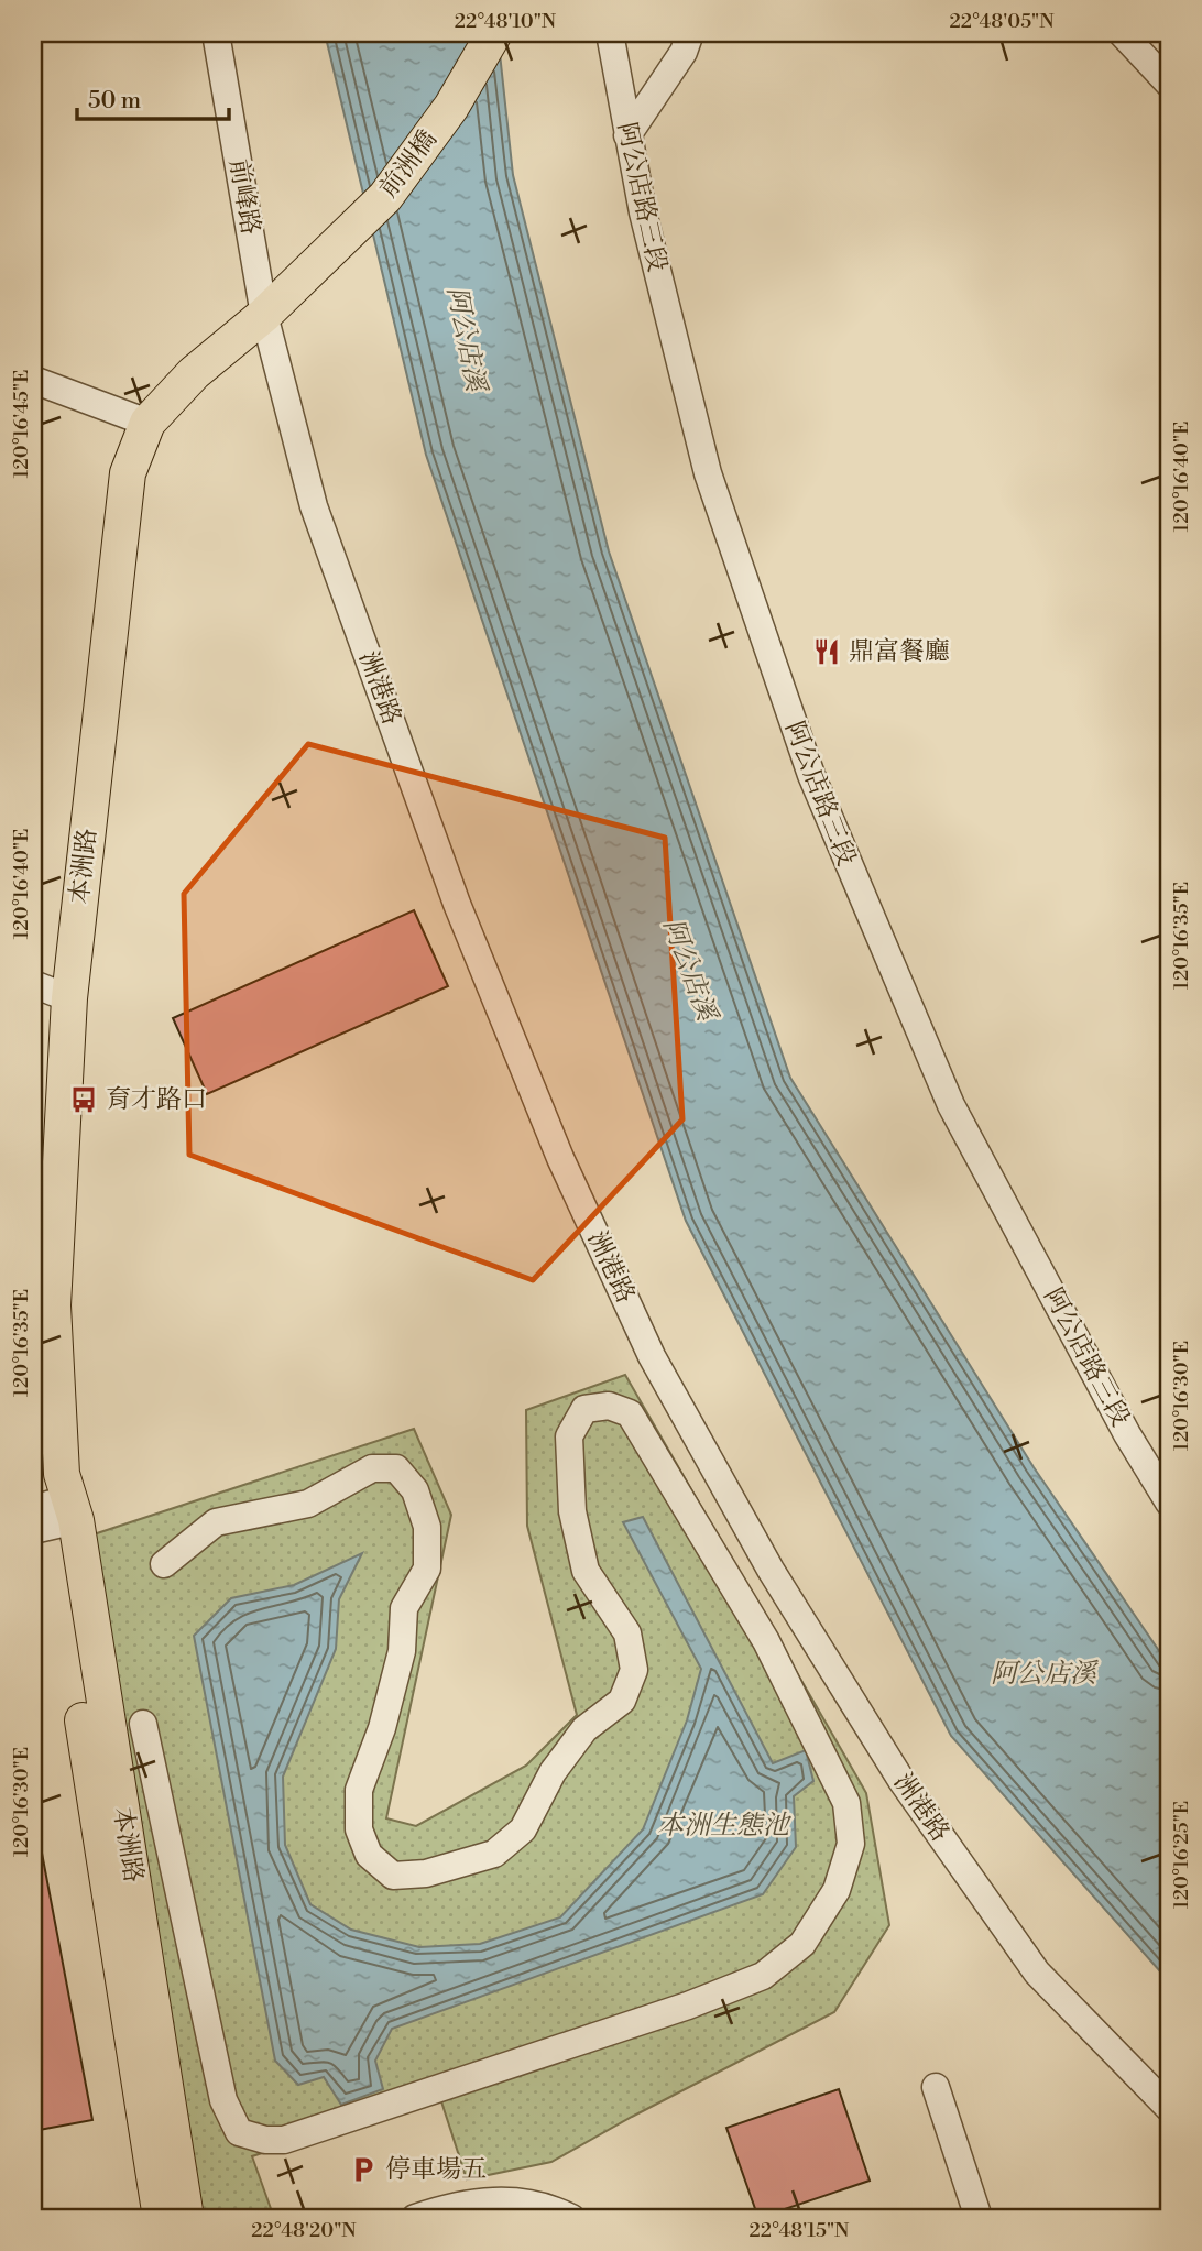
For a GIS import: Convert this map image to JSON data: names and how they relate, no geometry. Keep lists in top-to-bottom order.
{
  "streets": {
    "main road": ["前洲橋", "本洲路"],
    "street": ["前峰路", "阿公店路三段", "洲港路"]
  },
  "crossings": [
    ["前洲橋", "前峰路"],
    ["前洲橋", "洲港路"],
    ["前洲橋", "本洲路"],
    ["前峰路", "洲港路"],
    ["前峰路", "本洲路"],
    ["洲港路", "本洲路"]
  ],
  "water": ["阿公店溪", "本洲生態池"],
  "places": {
    "restaurant": ["鼎富餐廳"],
    "bus stop": ["育才路口"],
    "parking": ["停車場五"]
  },
  "scale_bar": "50 m",
  "coordinates": [
    "22°48'10\"N",
    "22°48'05\"N",
    "120°16'45\"E",
    "120°16'40\"E",
    "120°16'35\"E",
    "120°16'30\"E",
    "120°16'25\"E",
    "22°48'20\"N",
    "22°48'15\"N"
  ]
}
